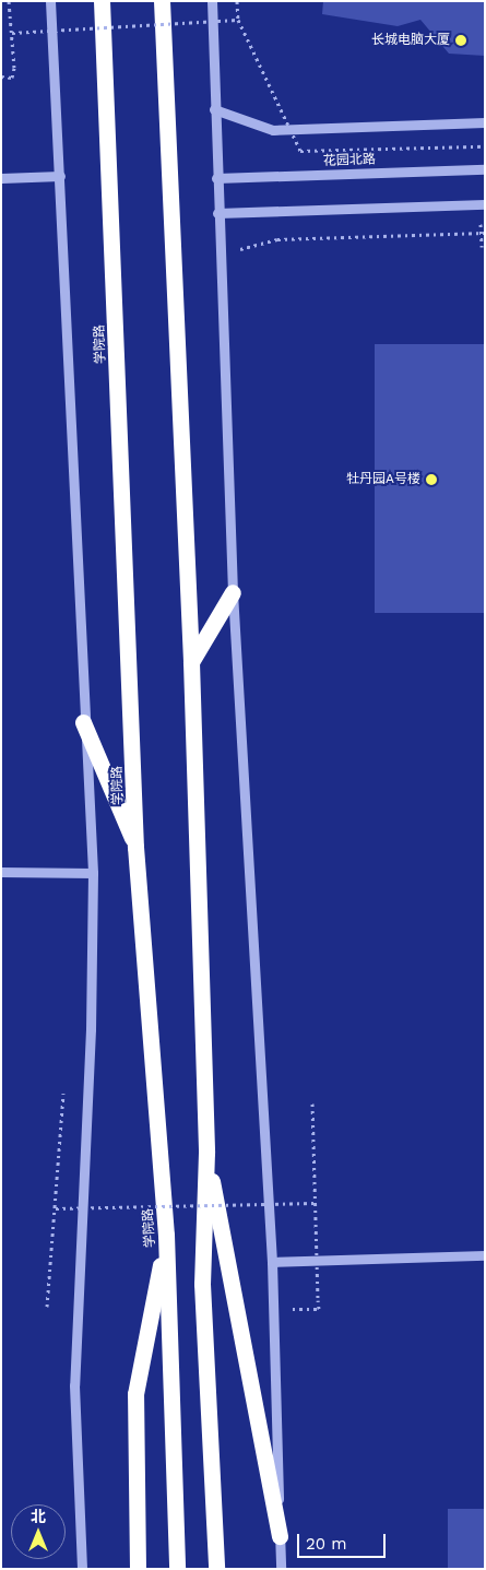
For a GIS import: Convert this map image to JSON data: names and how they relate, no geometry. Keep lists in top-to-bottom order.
{
  "streets": {
    "highway": ["学院路"],
    "street": ["花园北路"]
  },
  "places": ["长城电脑大厦", "牡丹园A号楼"],
  "scale_bar": "20 m",
  "north": "top"
}
